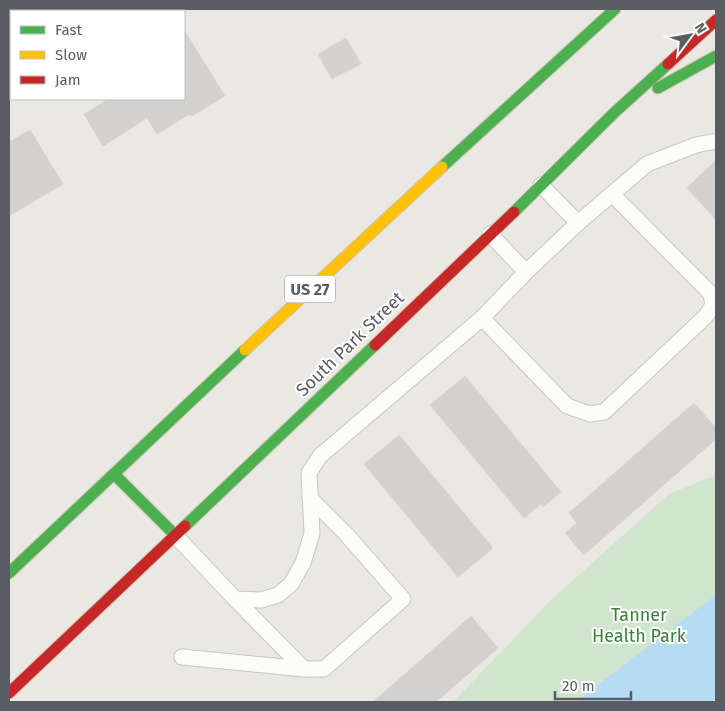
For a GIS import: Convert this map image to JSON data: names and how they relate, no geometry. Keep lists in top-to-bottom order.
{
  "streets": {
    "main road": ["US 27", "South Park Street"]
  },
  "parks": ["Tanner Health Park"],
  "legend": ["Fast", "Slow", "Jam"],
  "scale_bar": "20 m",
  "north": "top right"
}
